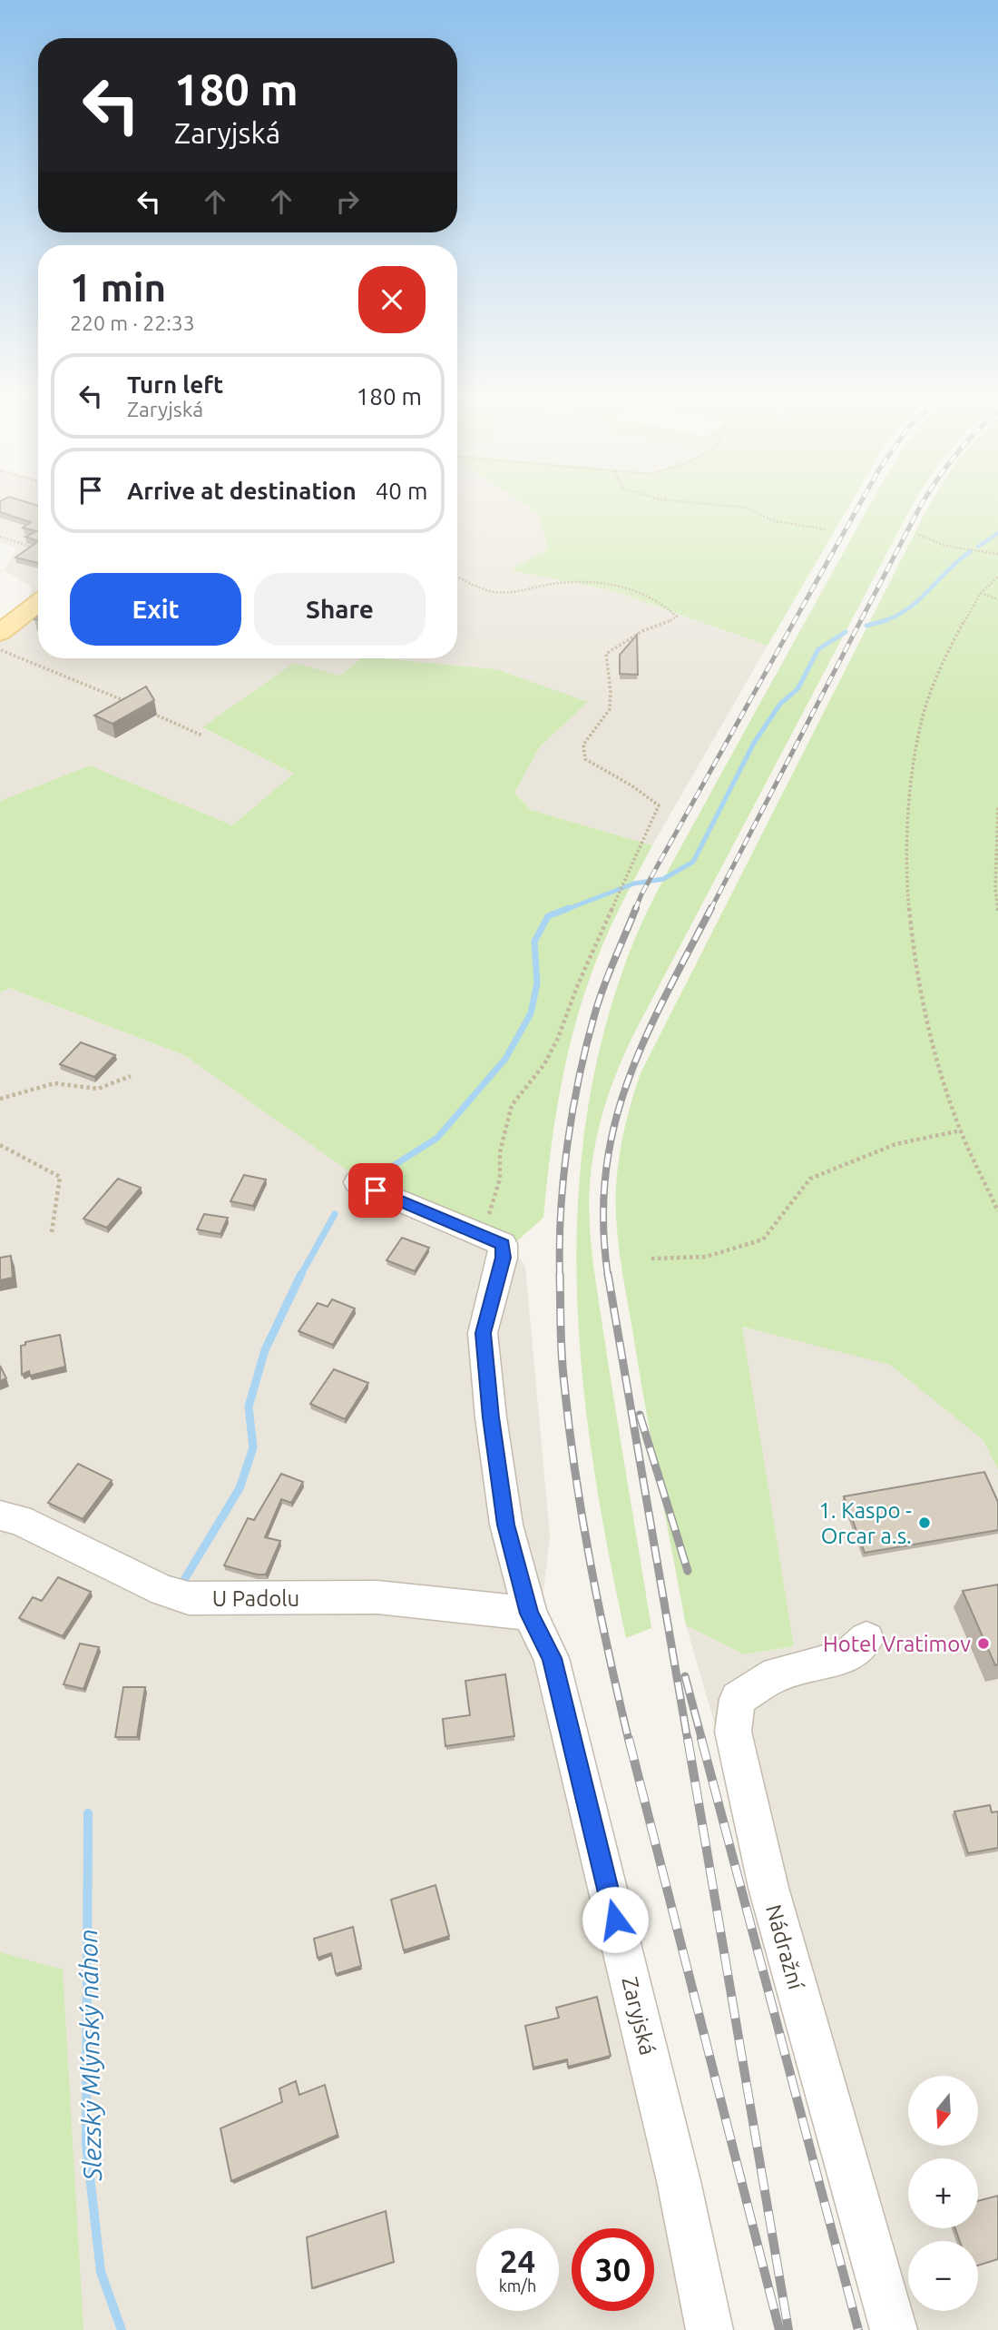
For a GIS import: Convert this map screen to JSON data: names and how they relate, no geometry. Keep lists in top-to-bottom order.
{
  "streets": {
    "street": ["U Padolu", "Nádražní", "Zaryjská"]
  },
  "crossings": [
    ["U Padolu", "Zaryjská"]
  ],
  "water": ["Slezský Mlýnský náhon"],
  "places": ["1. Kaspo - Orcar a.s.", "Hotel Vratimov"],
  "north": "bottom",
  "page": {
    "turn": ["180 m", "Zaryjská"],
    "heading": ["1 min", "220 m · 22:33"],
    "list": [
      {
        "name": "Turn left",
        "note": "Zaryjská",
        "value": "180 m"
      },
      {
        "name": "Arrive at destination",
        "value": "40 m"
      }
    ],
    "buttons": ["Exit", "Share"],
    "map_buttons": ["+", "−"],
    "speed": "24 km/h",
    "limit": "30"
  }
}
